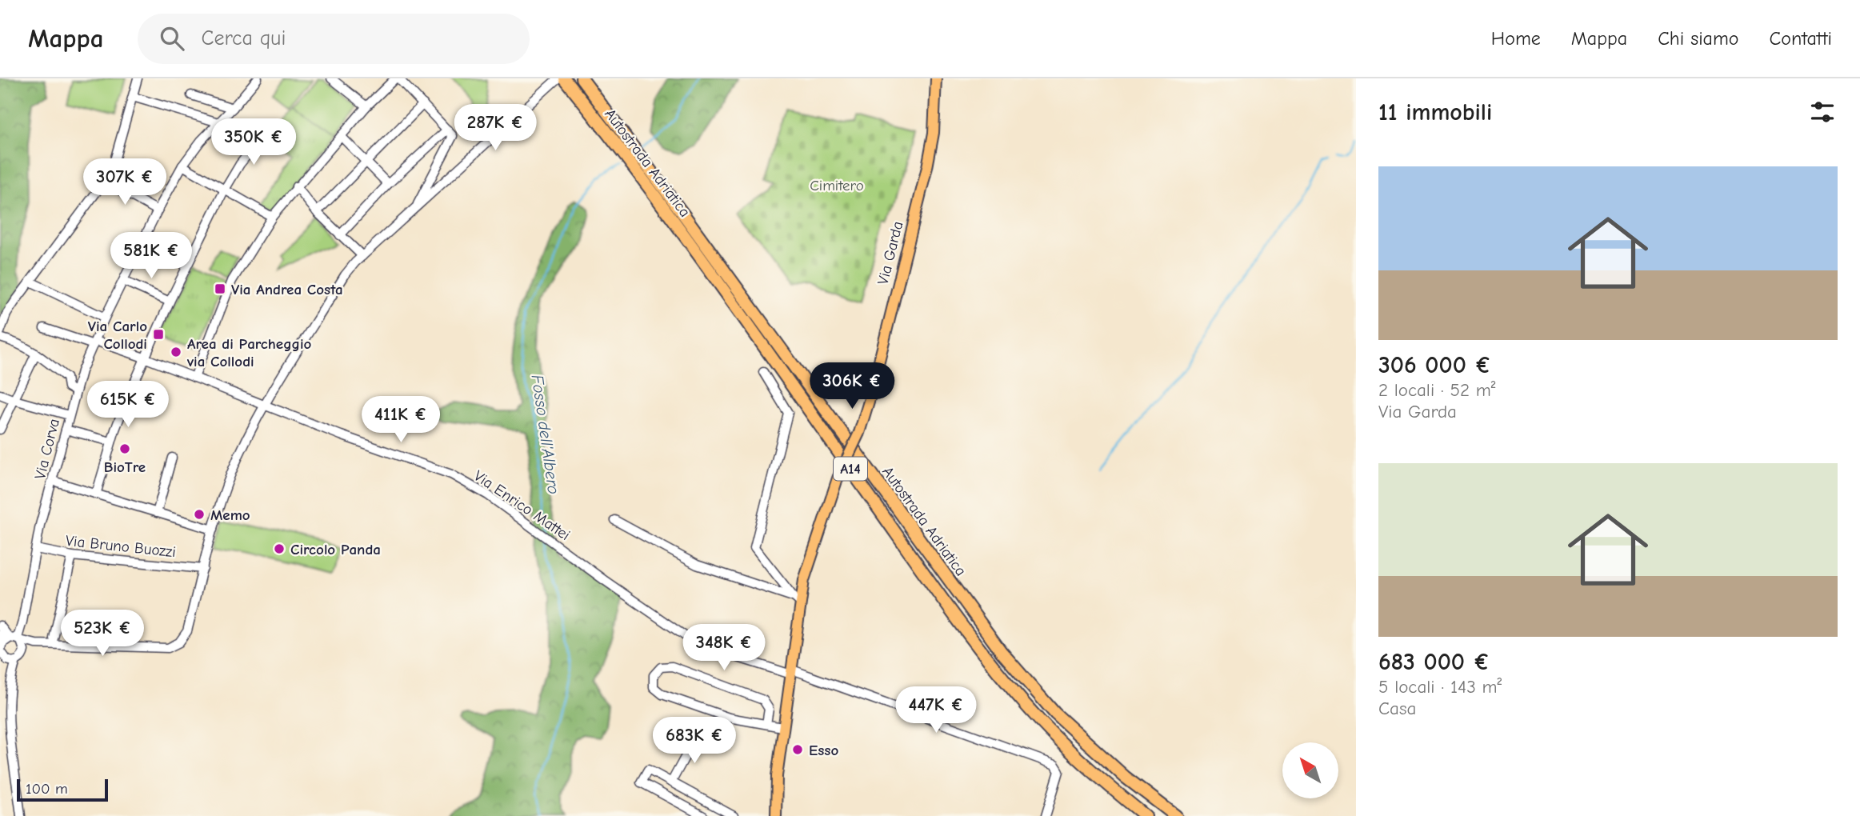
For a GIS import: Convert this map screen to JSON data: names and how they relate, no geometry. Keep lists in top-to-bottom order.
{
  "streets": {
    "highway": ["Autostrada Adriatica", "A14"],
    "main road": ["Via Garda"],
    "street": ["Via Corva", "Via Enrico Mattei", "Via Bruno Buozzi"]
  },
  "crossings": [
    ["Via Garda", "Via Enrico Mattei"],
    ["Via Corva", "Via Enrico Mattei"],
    ["Via Corva", "Via Bruno Buozzi"]
  ],
  "water": ["Fosso dell'Albero"],
  "parks": ["Cimitero"],
  "places": {
    "transit": ["Via Andrea Costa", "Via Carlo Collodi"],
    "other": [
      "Area di Parcheggio via Collodi",
      "BioTre",
      "Memo",
      "Circolo Panda",
      "Esso"
    ]
  },
  "scale_bar": "100 m",
  "north": "top left",
  "page": {
    "header": "Mappa",
    "search": "Cerca qui",
    "nav": [
      "Home",
      "Mappa",
      "Chi siamo",
      "Contatti"
    ],
    "heading": "11 immobili",
    "price": [
      "287K €",
      "350K €",
      "307K €",
      "581K €",
      "306K €",
      "615K €",
      "411K €",
      "523K €",
      "348K €",
      "447K €",
      "683K €"
    ],
    "list": [
      {
        "name": "306 000 €",
        "note": "2 locali · 52 m² · Via Garda"
      },
      {
        "name": "683 000 €",
        "note": "5 locali · 143 m² · Casa"
      }
    ],
    "scale": "100 m"
  }
}
